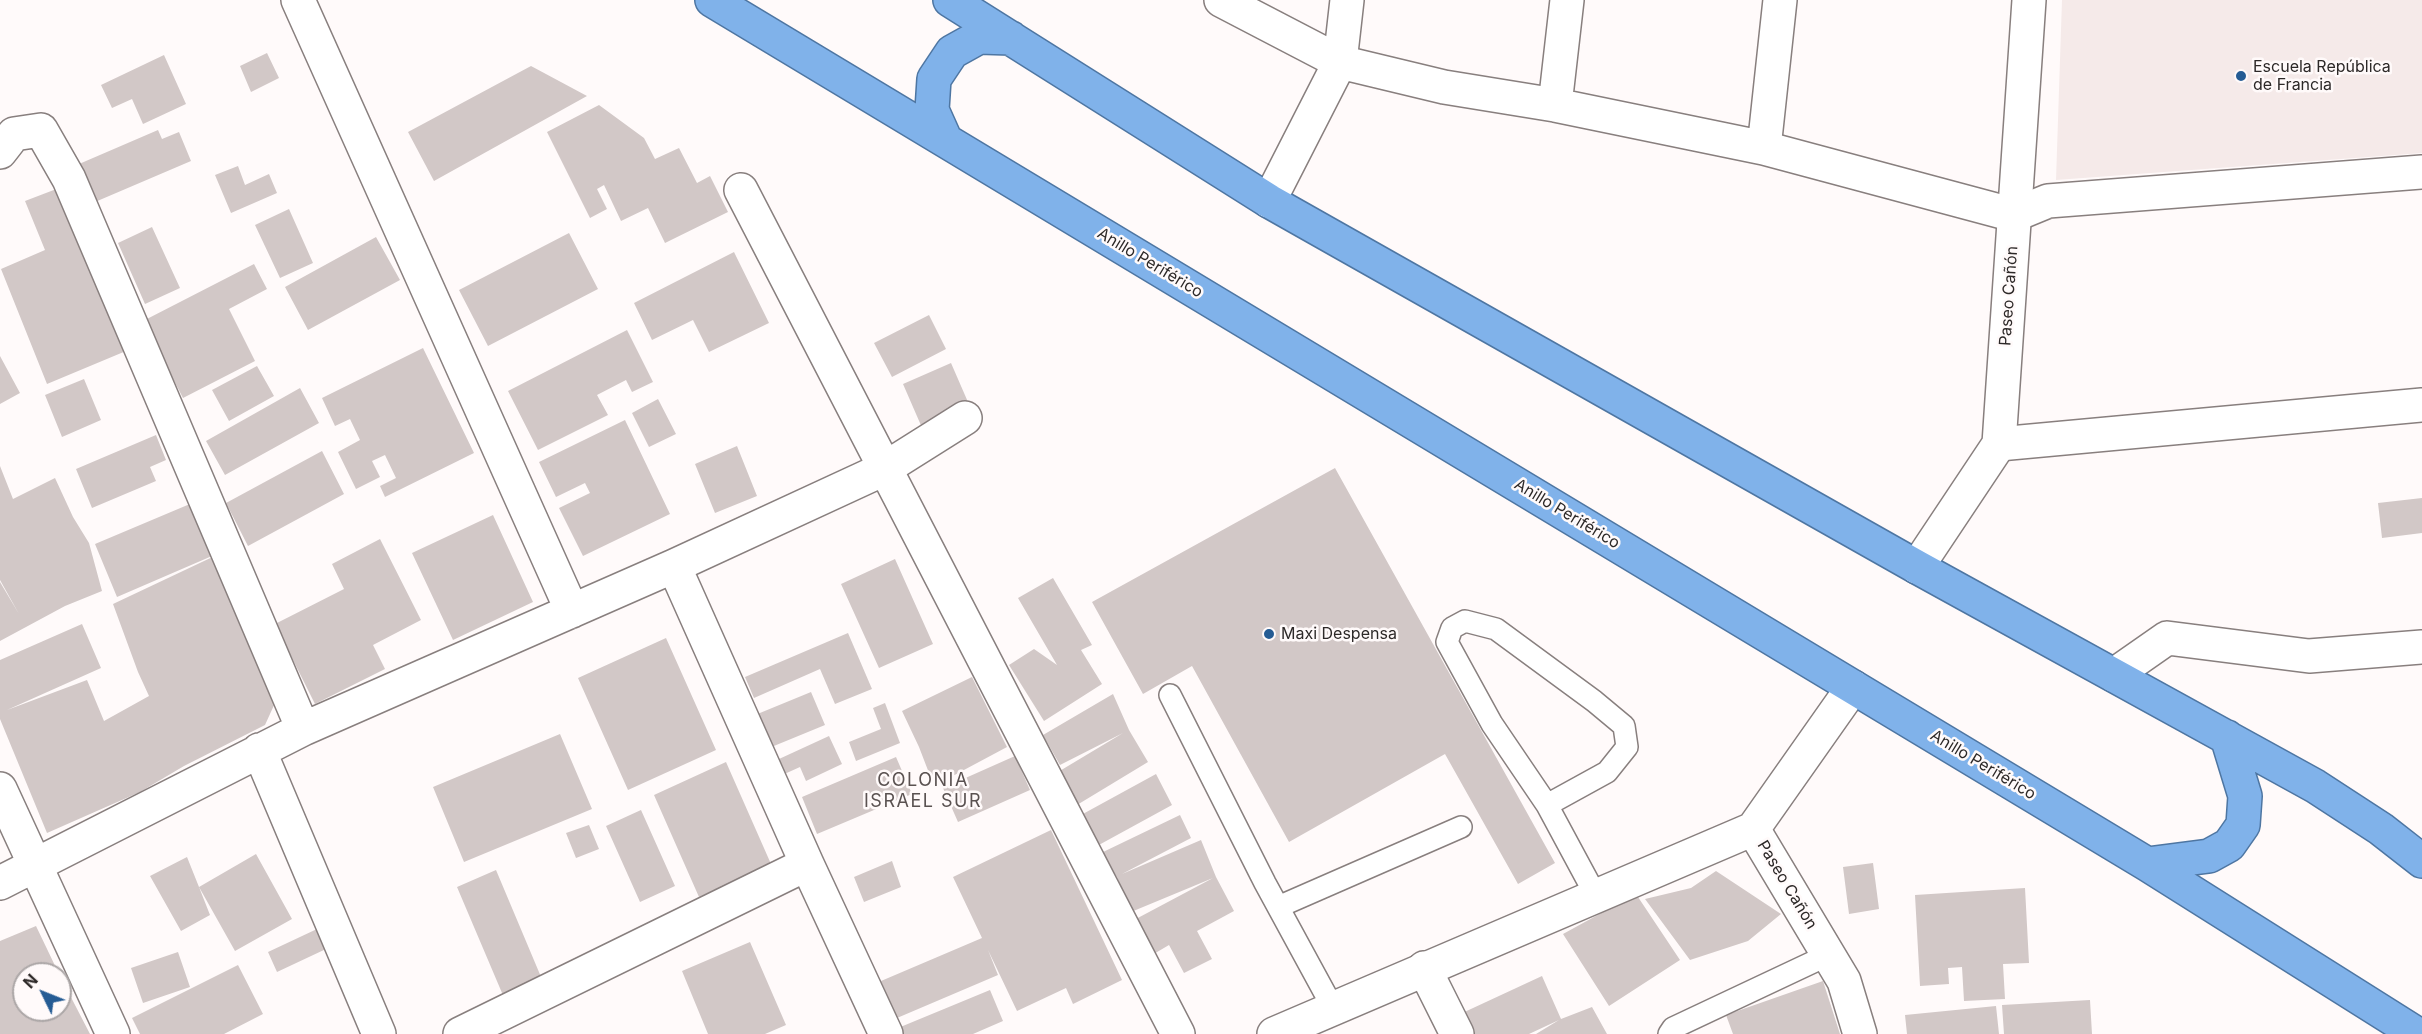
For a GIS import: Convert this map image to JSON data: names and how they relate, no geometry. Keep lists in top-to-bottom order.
{
  "streets": {
    "highway": ["Anillo Periférico"],
    "street": ["Paseo Cañón"]
  },
  "crossings": [
    ["Anillo Periférico", "Paseo Cañón"]
  ],
  "districts": ["COLONIA ISRAEL SUR"],
  "places": ["Escuela República de Francia", "Maxi Despensa"],
  "north": "top left"
}
